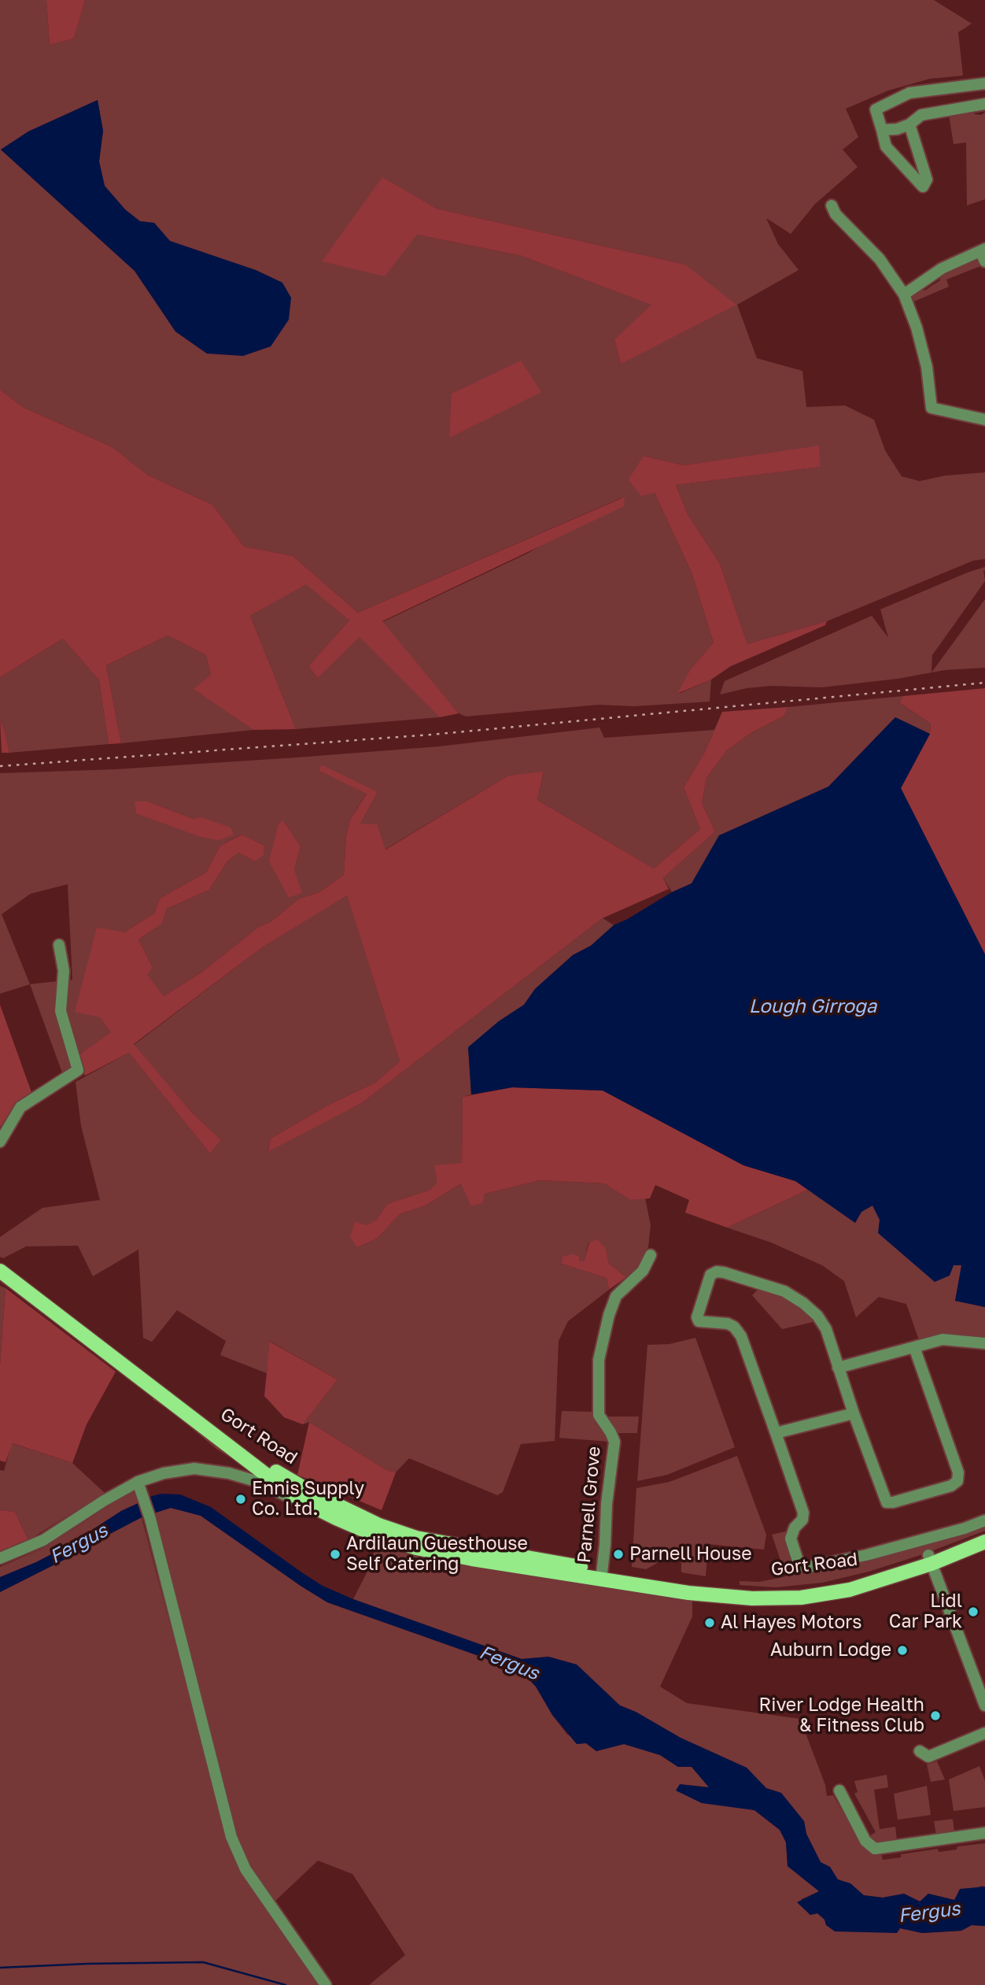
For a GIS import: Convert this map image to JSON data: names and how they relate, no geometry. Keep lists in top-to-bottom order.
{
  "streets": {
    "main road": ["Gort Road"],
    "street": ["Parnell Grove"]
  },
  "crossings": [
    ["Gort Road", "Parnell Grove"]
  ],
  "water": ["Lough Girroga", "Fergus"],
  "places": [
    "Ennis Supply Co. Ltd.",
    "Ardilaun Guesthouse Self Catering",
    "Parnell House",
    "Lidl Car Park",
    "Al Hayes Motors",
    "Auburn Lodge",
    "River Lodge Health & Fitness Club"
  ]
}
